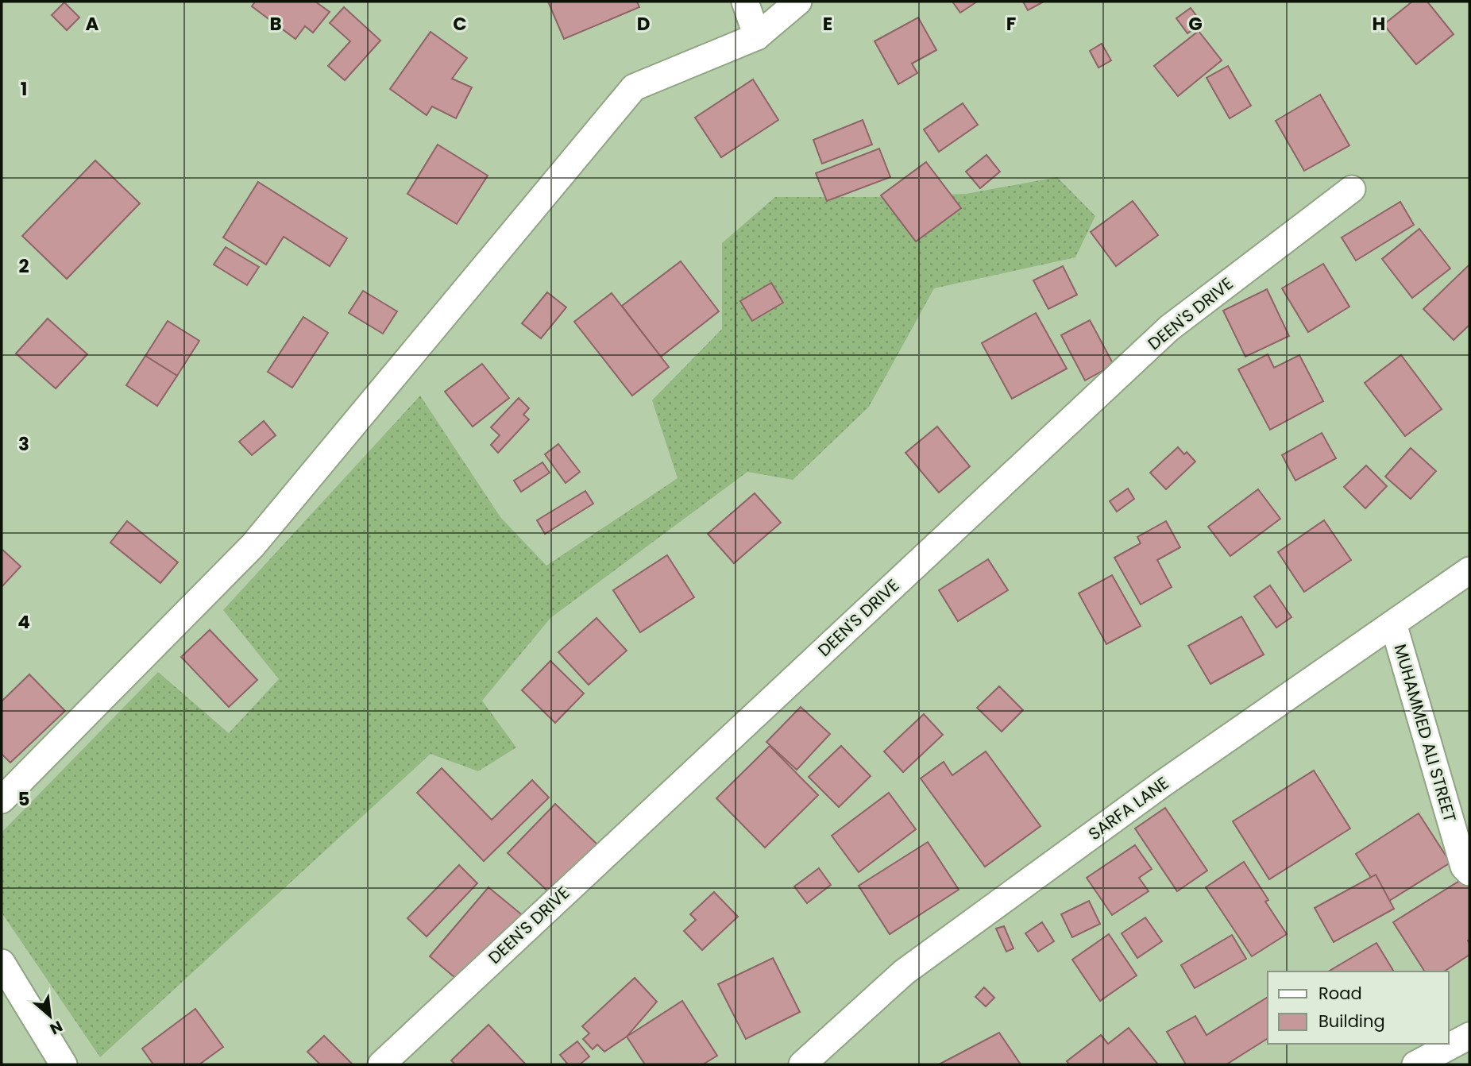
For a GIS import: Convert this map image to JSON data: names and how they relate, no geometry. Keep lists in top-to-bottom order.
{
  "streets": {
    "street": ["DEEN'S DRIVE", "MUHAMMED ALI STREET", "SARFA LANE"]
  },
  "crossings": [
    ["MUHAMMED ALI STREET", "SARFA LANE"]
  ],
  "legend": ["Road", "Building"],
  "north": "bottom right",
  "grid": {
    "columns": [
      "A",
      "B",
      "C",
      "D",
      "E",
      "F",
      "G",
      "H"
    ],
    "rows": [
      "1",
      "2",
      "3",
      "4",
      "5"
    ]
  }
}
